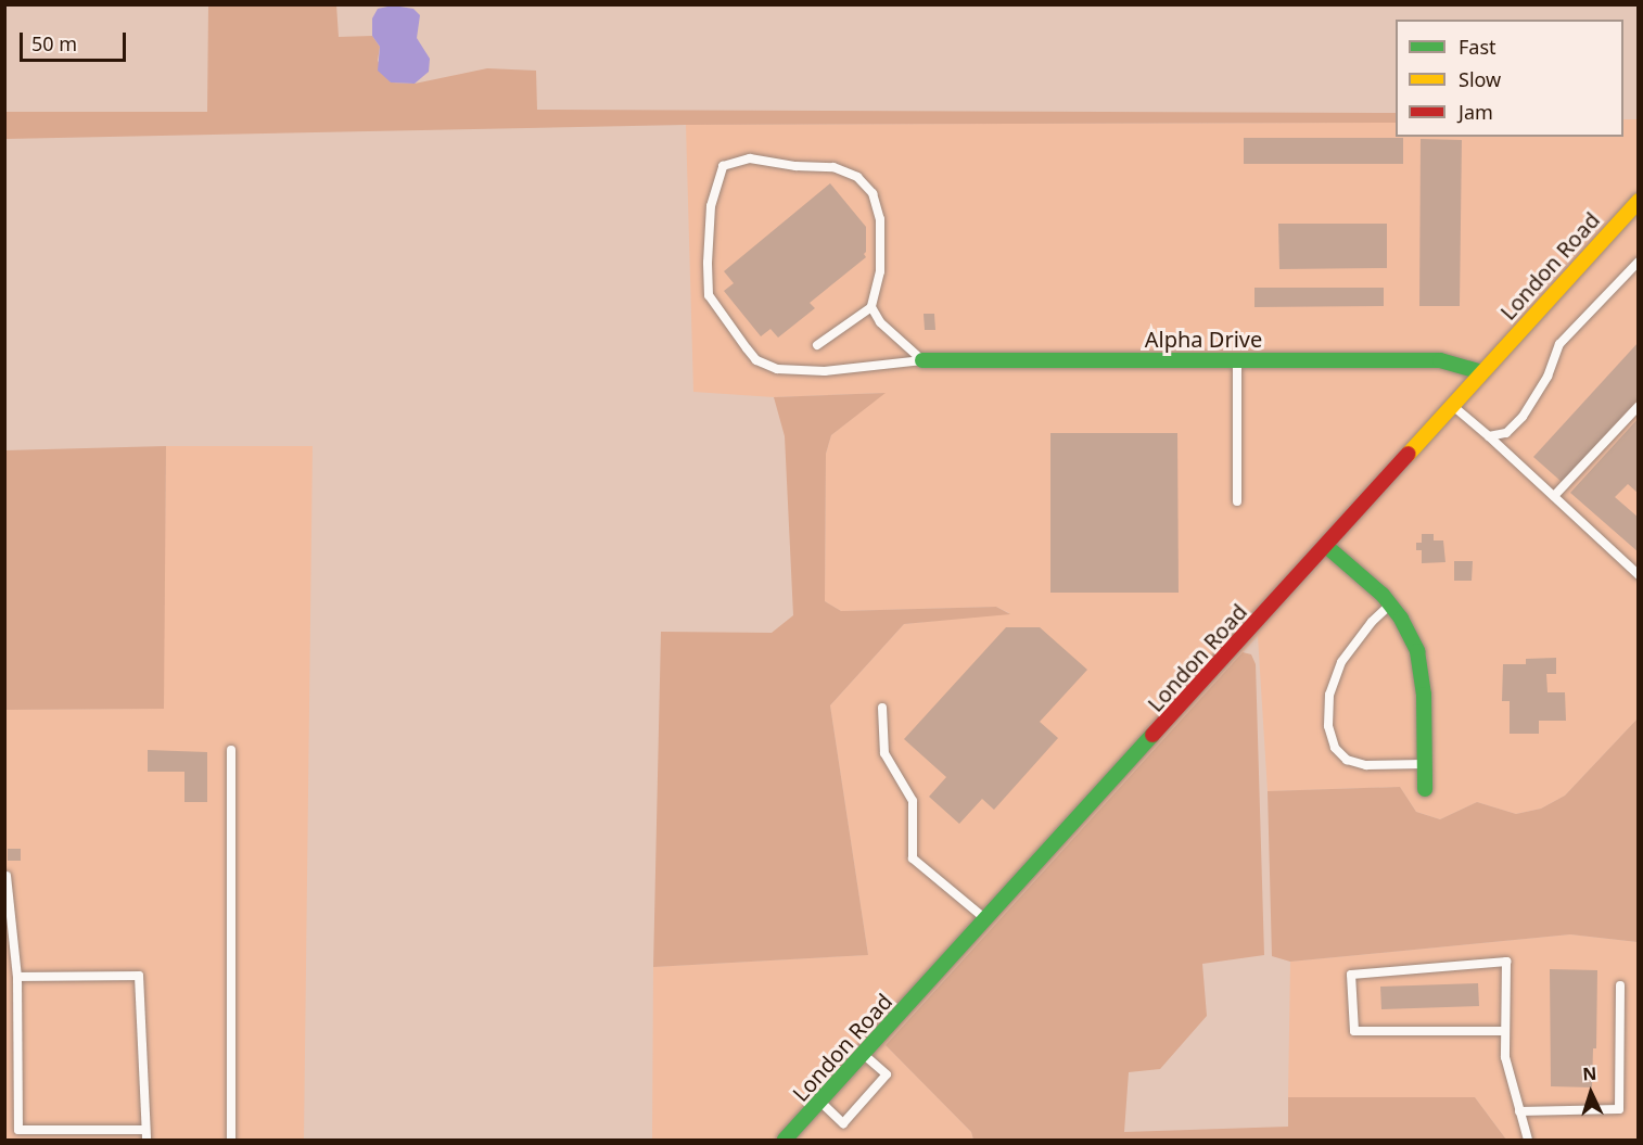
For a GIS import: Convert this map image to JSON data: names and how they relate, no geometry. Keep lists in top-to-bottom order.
{
  "streets": {
    "street": ["London Road", "Alpha Drive"]
  },
  "crossings": [
    ["London Road", "Alpha Drive"]
  ],
  "legend": ["Fast", "Slow", "Jam"],
  "scale_bar": "50 m",
  "north": "top"
}
